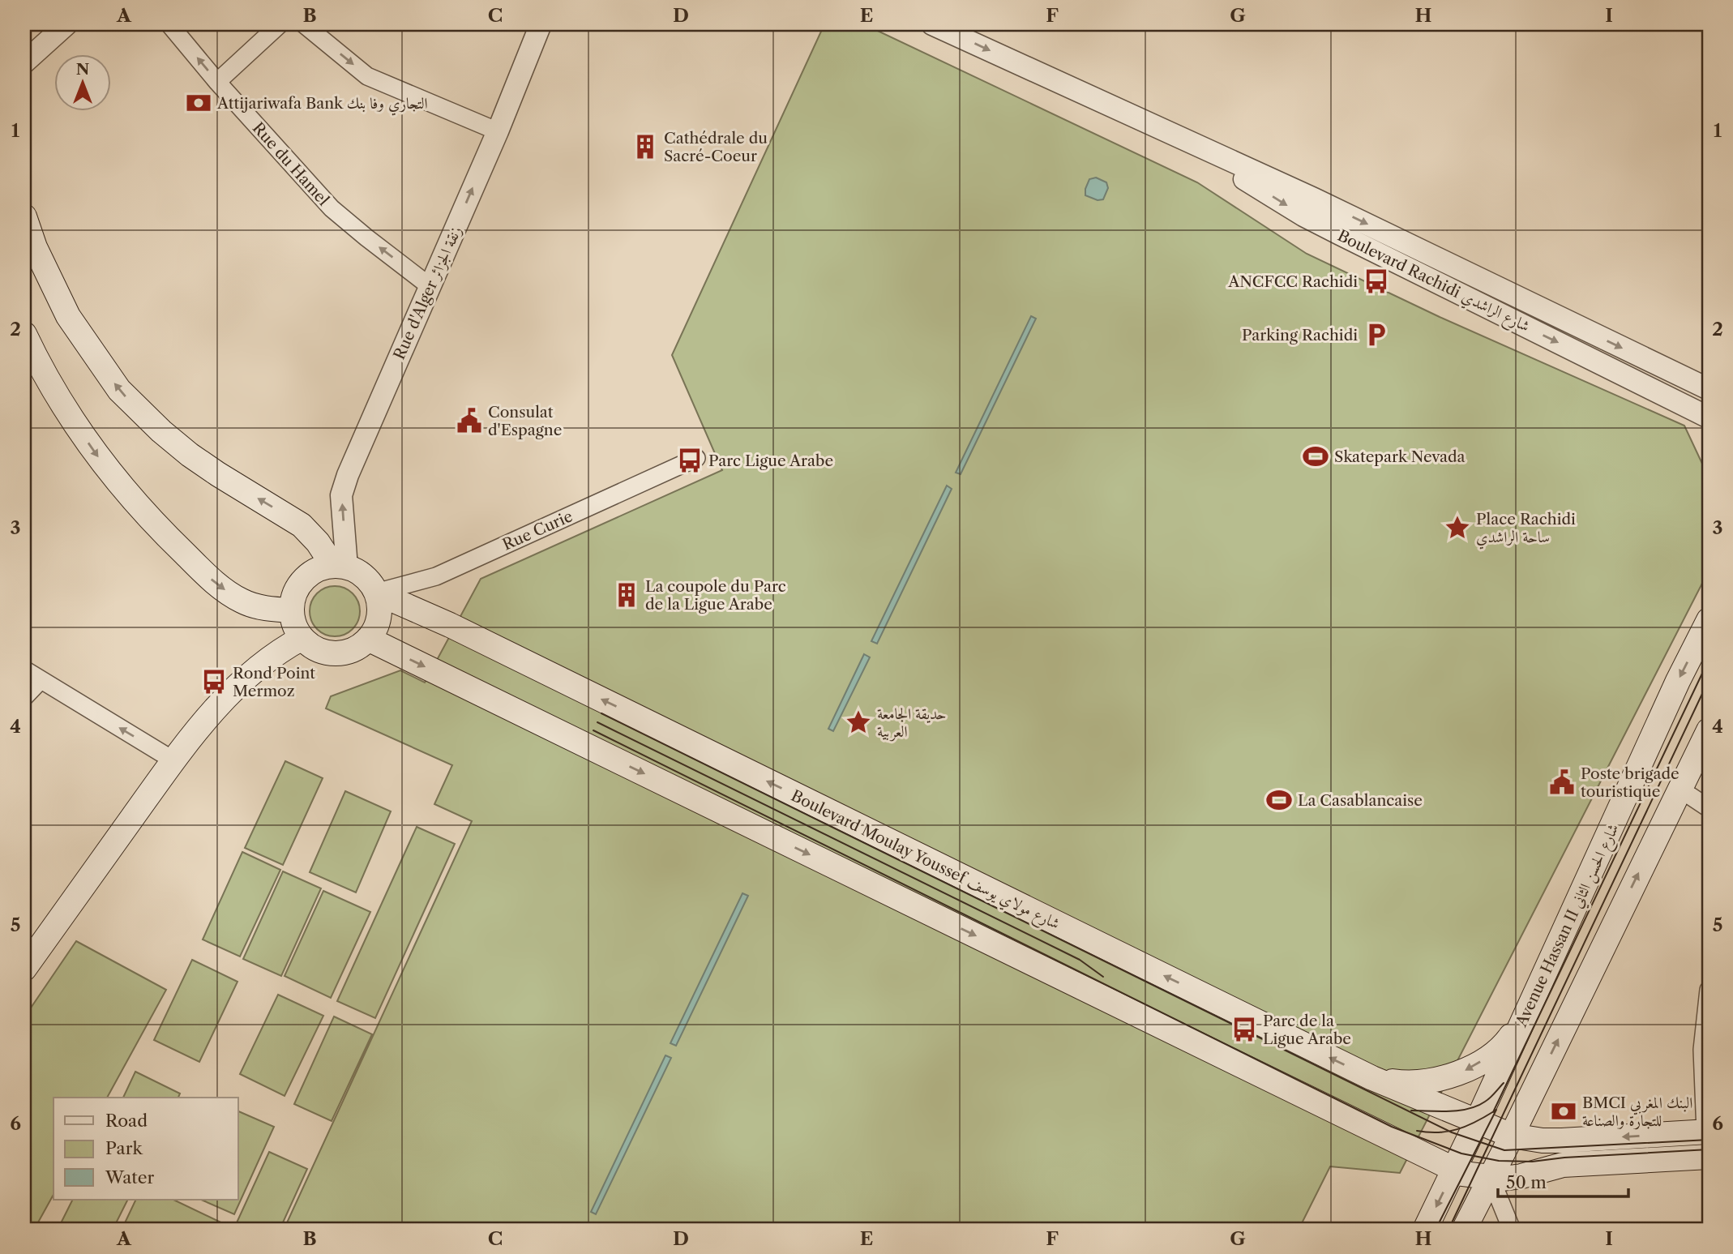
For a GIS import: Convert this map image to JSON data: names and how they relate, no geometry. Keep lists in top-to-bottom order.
{
  "streets": {
    "main road": ["Boulevard Moulay Youssef شارع مولاي يوسف", "Avenue Hassan II شارع الحسن الثاني"],
    "street": [
      "Rue du Hamel",
      "Boulevard Rachidi شارع الراشدي",
      "Rue d'Alger زنقة الجزائر",
      "Rue Curie"
    ]
  },
  "crossings": [
    ["Rue du Hamel", "Rue d'Alger زنقة الجزائر"],
    ["Rue d'Alger زنقة الجزائر", "Rue Curie"],
    ["Rue d'Alger زنقة الجزائر", "Boulevard Moulay Youssef شارع مولاي يوسف"],
    ["Rue Curie", "Boulevard Moulay Youssef شارع مولاي يوسف"],
    ["Boulevard Moulay Youssef شارع مولاي يوسف", "Avenue Hassan II شارع الحسن الثاني"]
  ],
  "one_way": ["Boulevard Rachidi شارع الراشدي", "Rue d'Alger زنقة الجزائر"],
  "places": {
    "bank": ["Attijariwafa Bank التجاري وفا بنك", "BMCI البنك المغربي للتجارة والصناعة"],
    "building": ["Cathédrale du Sacré-Coeur", "La coupole du Parc de la Ligue Arabe"],
    "bus stop": [
      "ANCFCC Rachidi",
      "Parc Ligue Arabe",
      "Rond Point Mermoz",
      "Parc de la Ligue Arabe"
    ],
    "parking": ["Parking Rachidi"],
    "public building": ["Consulat d'Espagne", "Poste brigade touristique"],
    "sports": ["Skatepark Nevada", "La Casablancaise"],
    "place": ["Place Rachidi ساحة الراشدي", "حديقة الجامعة العربية"]
  },
  "legend": ["Road", "Park", "Water"],
  "scale_bar": "50 m",
  "north": "top",
  "grid": {
    "columns": [
      "A",
      "B",
      "C",
      "D",
      "E",
      "F",
      "G",
      "H",
      "I"
    ],
    "rows": [
      "1",
      "2",
      "3",
      "4",
      "5",
      "6"
    ]
  }
}
